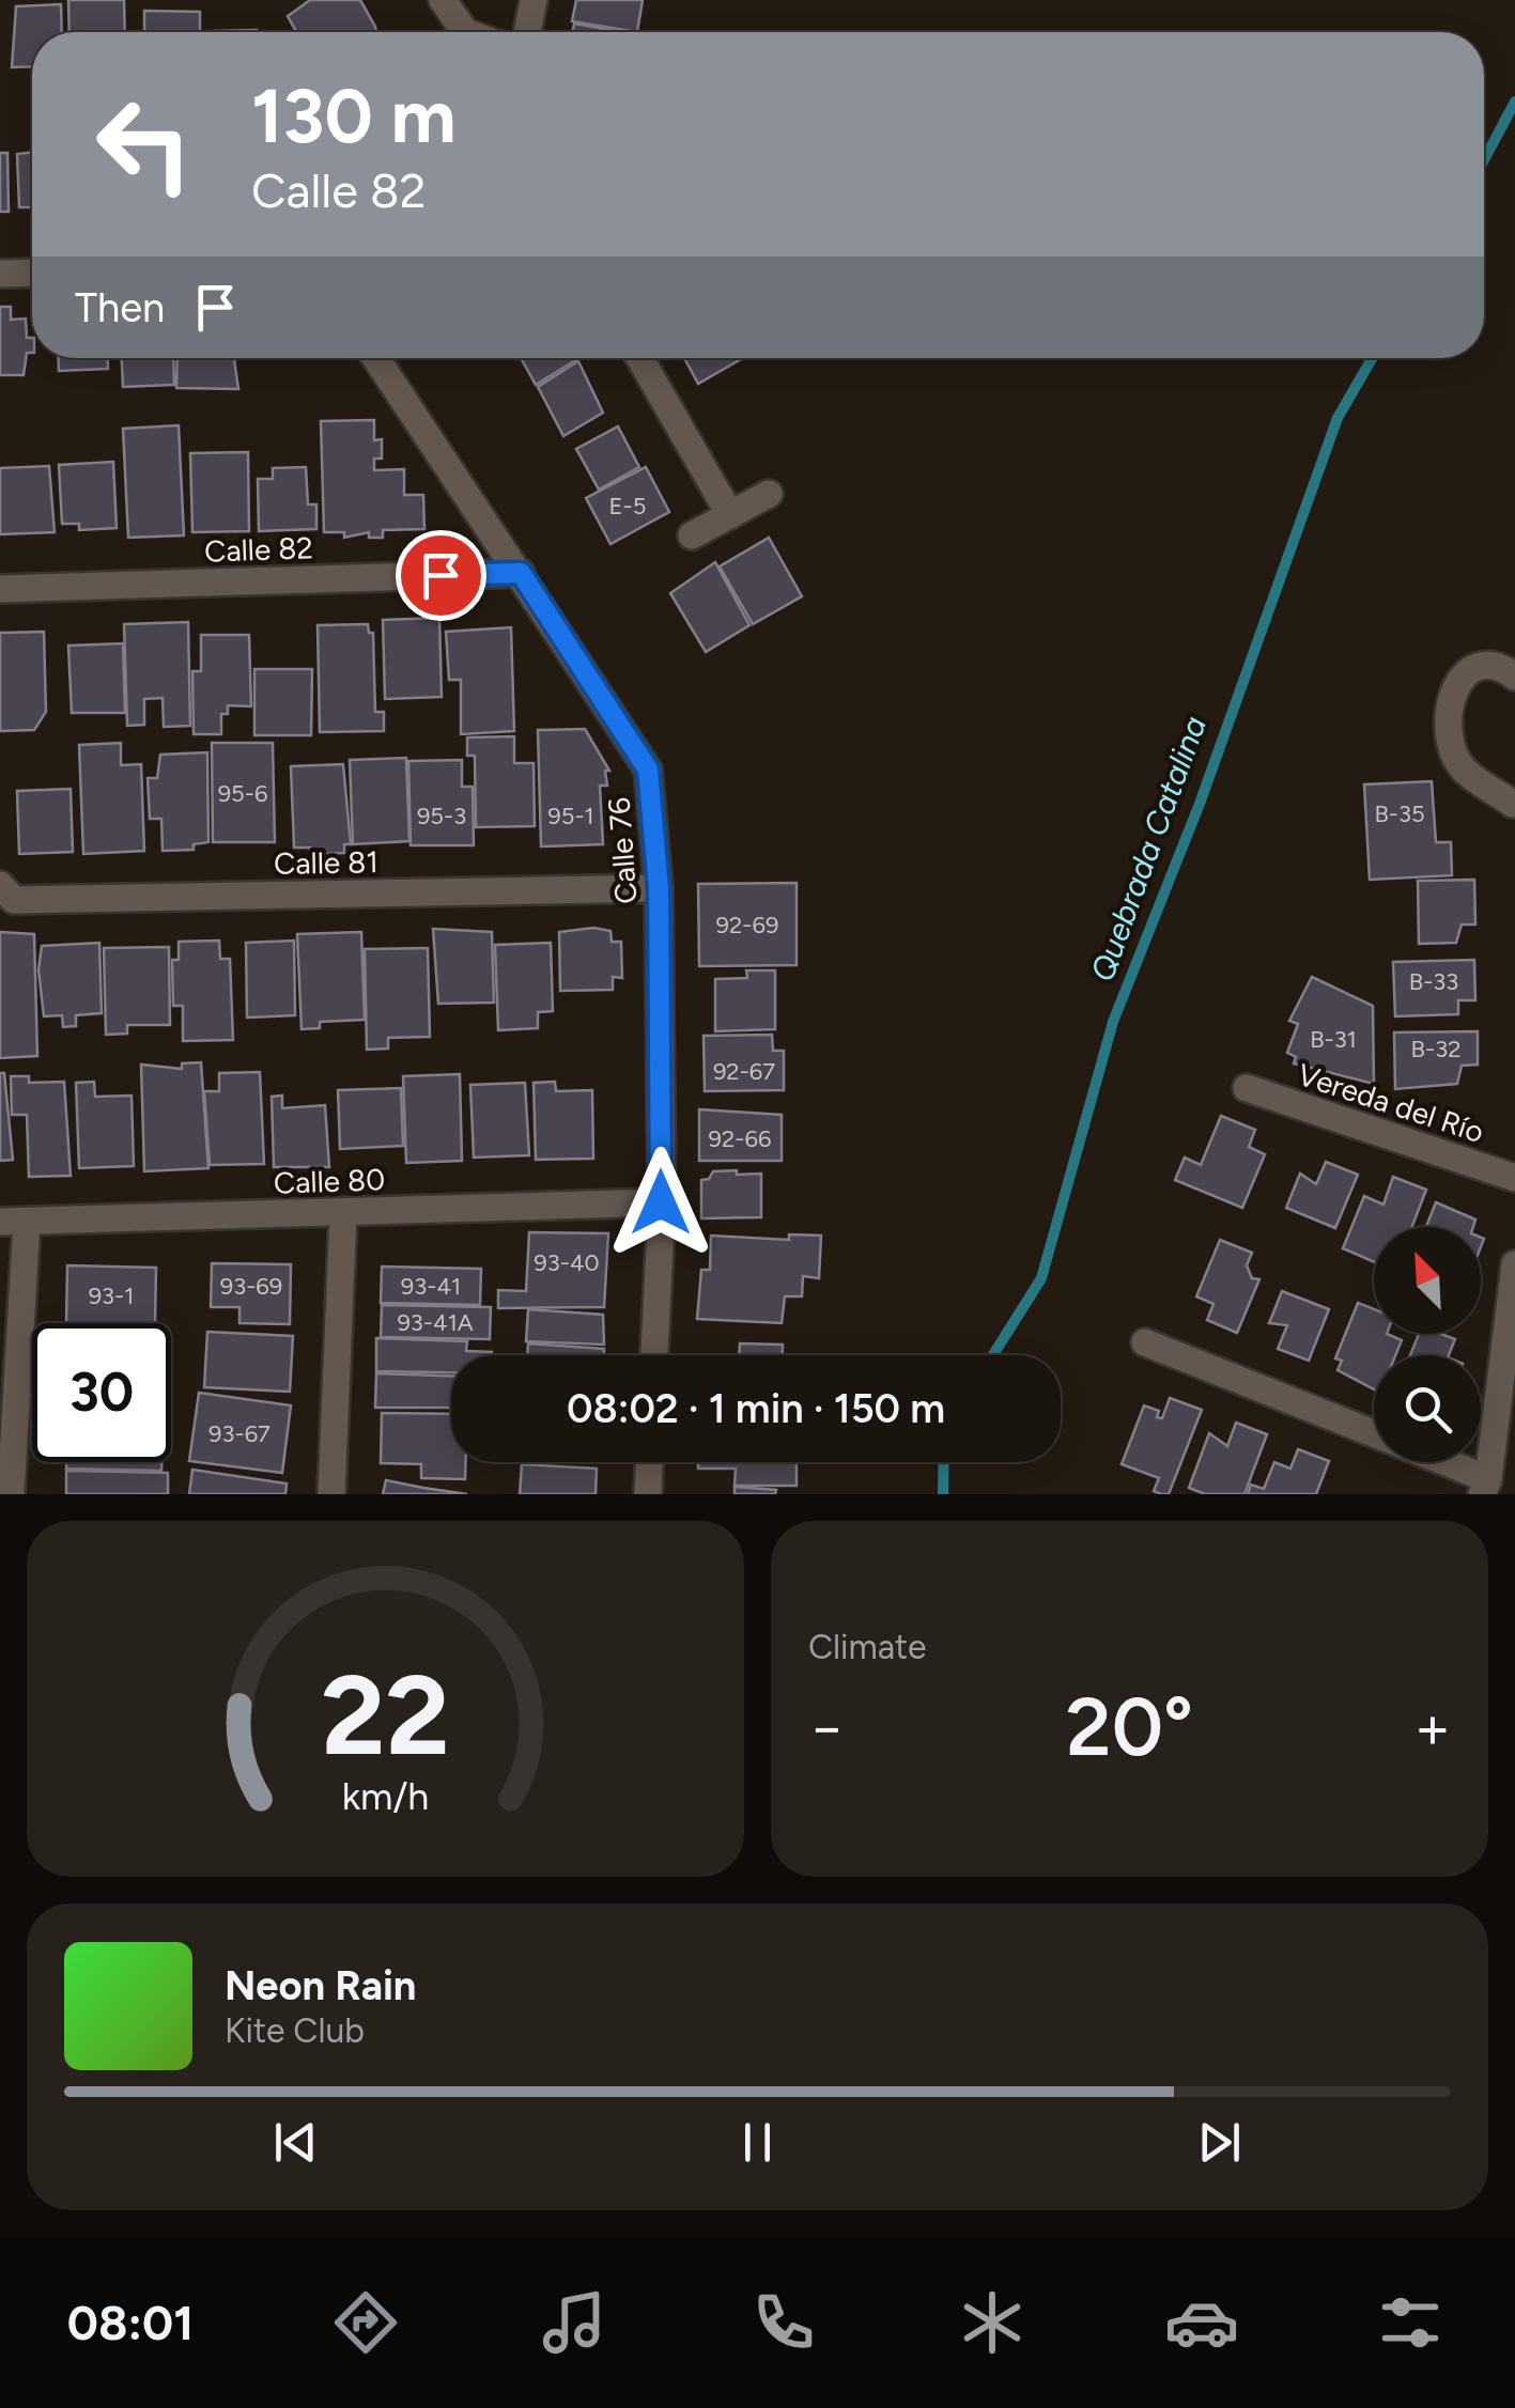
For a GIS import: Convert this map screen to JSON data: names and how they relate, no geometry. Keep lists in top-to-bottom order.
{
  "streets": {
    "street": [
      "Calle 82",
      "Calle 76",
      "Calle 81",
      "Vereda del Río",
      "Calle 80"
    ]
  },
  "crossings": [
    ["Calle 82", "Calle 76"],
    ["Calle 76", "Calle 81"],
    ["Calle 76", "Calle 80"]
  ],
  "water": ["Quebrada Catalina"],
  "house_numbers": [
    "E-5",
    "95-6",
    "B-35",
    "95-3",
    "95-1",
    "92-69",
    "B-33",
    "B-31",
    "B-32",
    "92-67",
    "92-66",
    "93-40",
    "93-69",
    "93-41",
    "93-1",
    "93-41A",
    "93-67"
  ],
  "north": "top left",
  "page": {
    "turn": ["130 m", "Calle 82"],
    "then": "Then",
    "limit": "30",
    "trip": "08:02 · 1 min · 150 m",
    "tile": "Climate",
    "heat": ["−", "20°", "+"],
    "song": ["Neon Rain", "Kite Club"],
    "tabs": "08:01",
    "gauge": ["22", "km/h"]
  }
}
